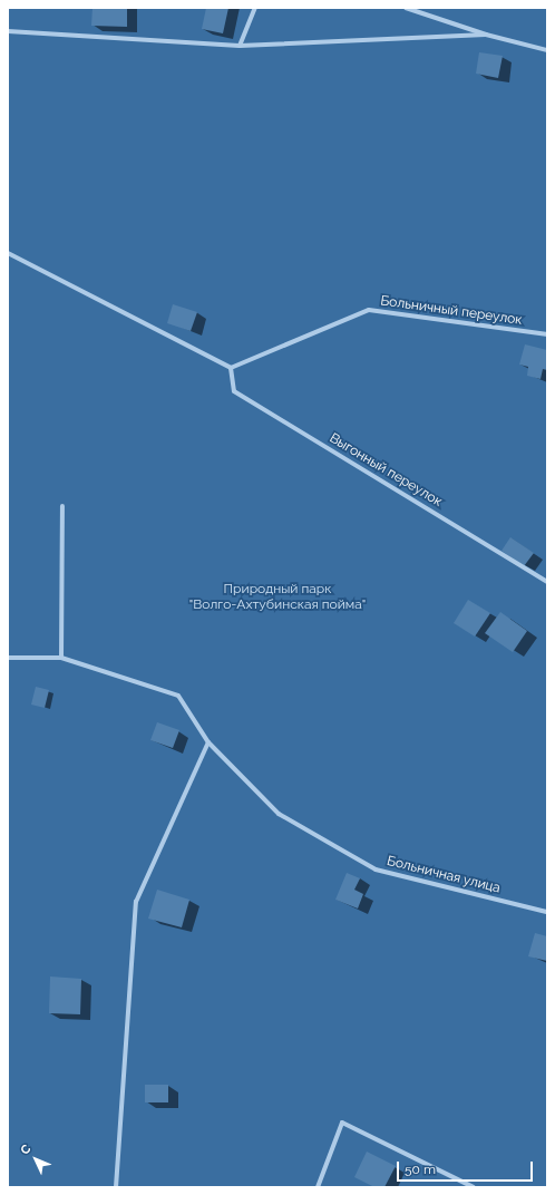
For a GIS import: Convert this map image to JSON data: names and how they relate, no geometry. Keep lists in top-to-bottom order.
{
  "streets": {
    "street": ["Больничный переулок", "Выгонный переулок", "Больничная улица"]
  },
  "crossings": [
    ["Больничный переулок", "Выгонный переулок"]
  ],
  "parks": ["Природный парк \"Волго-Ахтубинская пойма\""],
  "scale_bar": "50 m",
  "north": "top left"
}
